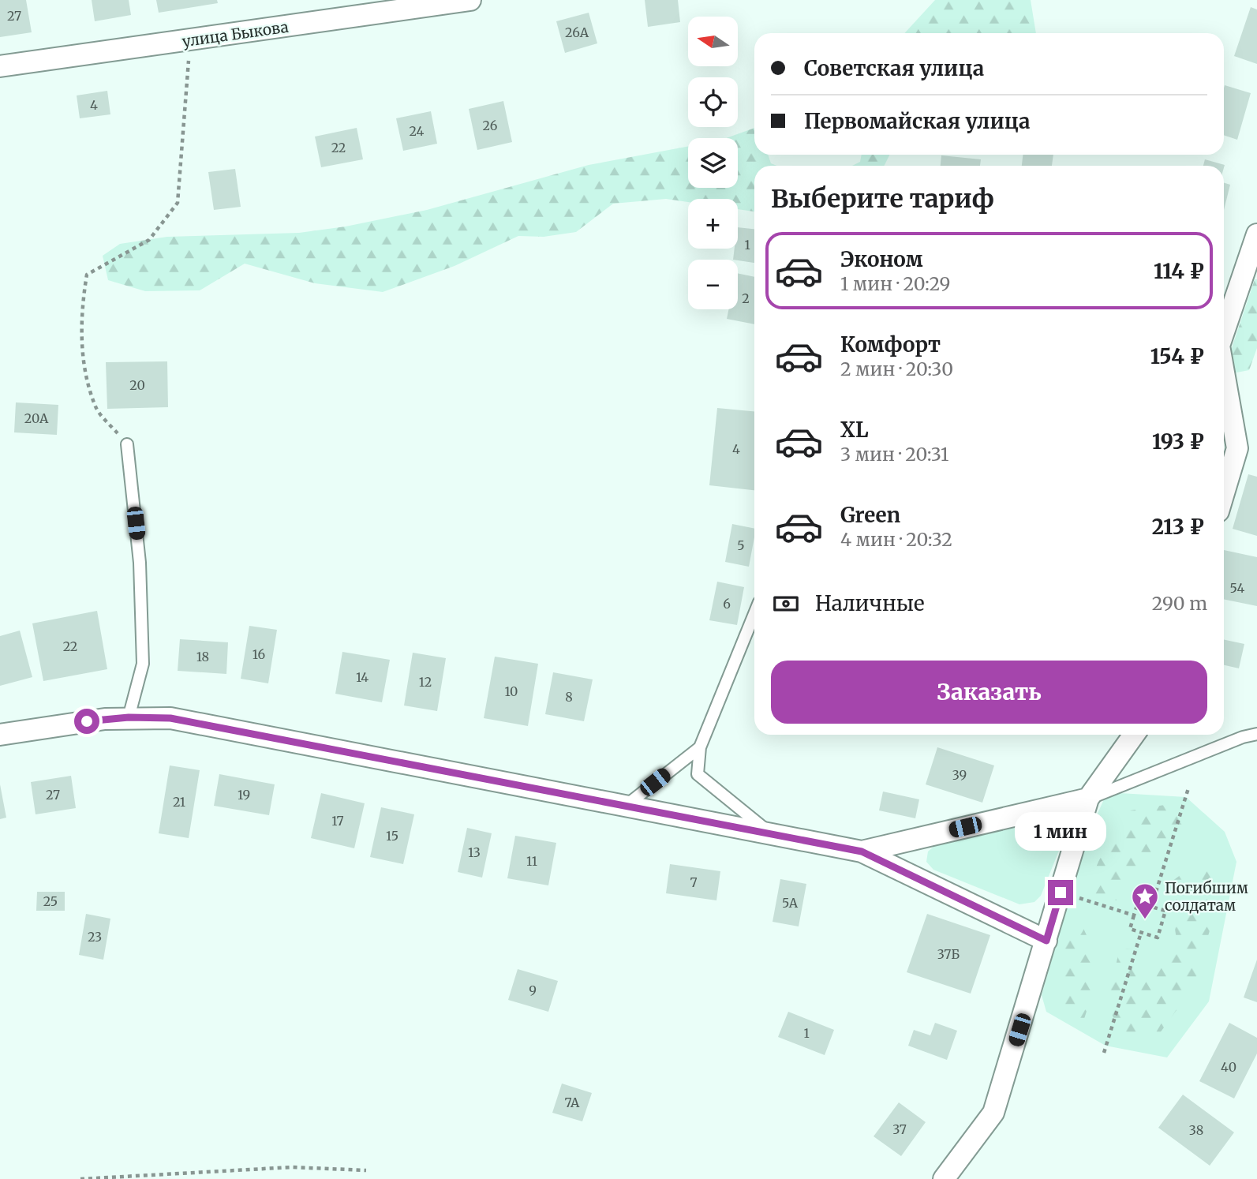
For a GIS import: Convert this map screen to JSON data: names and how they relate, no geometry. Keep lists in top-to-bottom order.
{
  "streets": {
    "street": ["улица Быкова"]
  },
  "places": {
    "place": ["Погибшим солдатам"]
  },
  "house_numbers": [
    "27",
    "26А",
    "4",
    "26",
    "24",
    "22",
    "1",
    "2",
    "20",
    "20А",
    "4",
    "5",
    "54",
    "6",
    "22",
    "16",
    "18",
    "14",
    "12",
    "10",
    "8",
    "39",
    "27",
    "19",
    "21",
    "17",
    "15",
    "13",
    "11",
    "7",
    "25",
    "5А",
    "23",
    "37Б",
    "9",
    "1",
    "40",
    "7А",
    "37",
    "38"
  ],
  "north": "left",
  "page": {
    "map_buttons": ["+", "−"],
    "banner": ["Советская улица", "Первомайская улица"],
    "heading": "Выберите тариф",
    "list": [
      {
        "name": "Эконом",
        "note": "1 мин · 20:29",
        "value": "114 ₽"
      },
      {
        "name": "Комфорт",
        "note": "2 мин · 20:30",
        "value": "154 ₽"
      },
      {
        "name": "XL",
        "note": "3 мин · 20:31",
        "value": "193 ₽"
      },
      {
        "name": "Green",
        "note": "4 мин · 20:32",
        "value": "213 ₽"
      }
    ],
    "pay": ["Наличные", "290 m"],
    "buttons": "Заказать",
    "bubble": "1 мин"
  }
}
